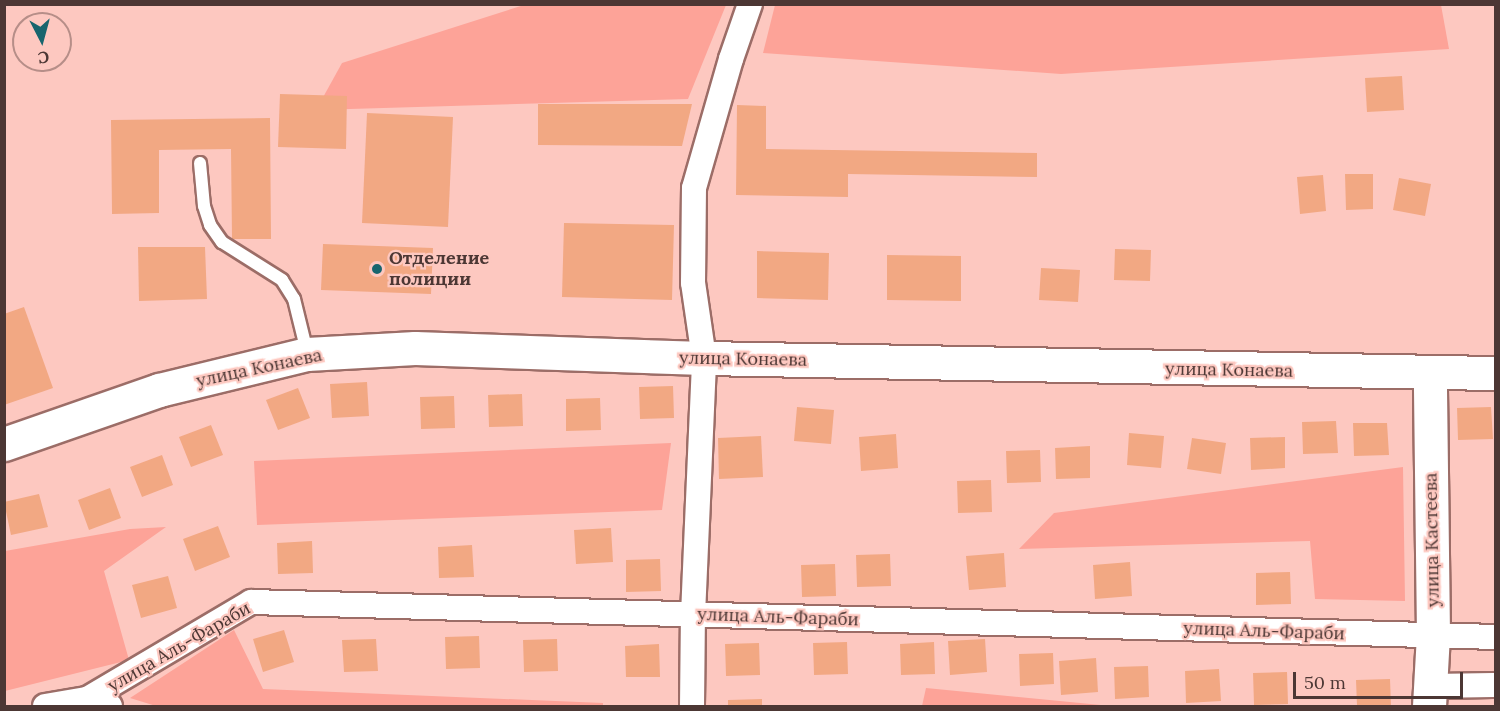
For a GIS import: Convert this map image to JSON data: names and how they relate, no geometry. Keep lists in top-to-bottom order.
{
  "streets": {
    "main road": ["улица Конаева", "улица Кастеева"],
    "street": ["улица Аль-Фараби"]
  },
  "crossings": [
    ["улица Конаева", "улица Кастеева"],
    ["улица Кастеева", "улица Аль-Фараби"]
  ],
  "places": ["Отделение полиции"],
  "scale_bar": "50 m",
  "north": "bottom"
}
